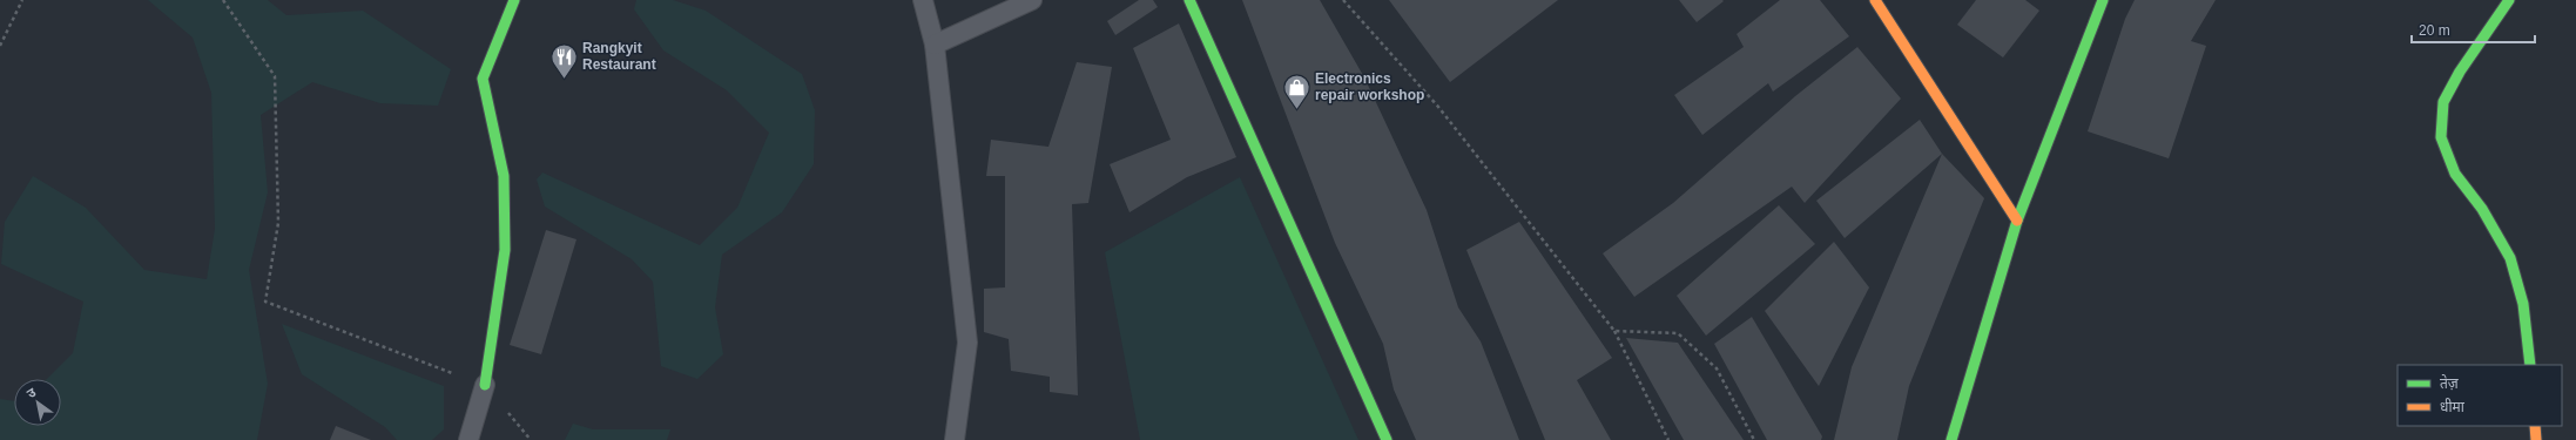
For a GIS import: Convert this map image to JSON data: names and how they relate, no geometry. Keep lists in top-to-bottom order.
{
  "places": {
    "restaurant": ["Rangkyit Restaurant"],
    "shop": ["Electronics repair workshop"]
  },
  "legend": ["तेज़", "धीमा"],
  "scale_bar": "20 m",
  "north": "top left"
}
